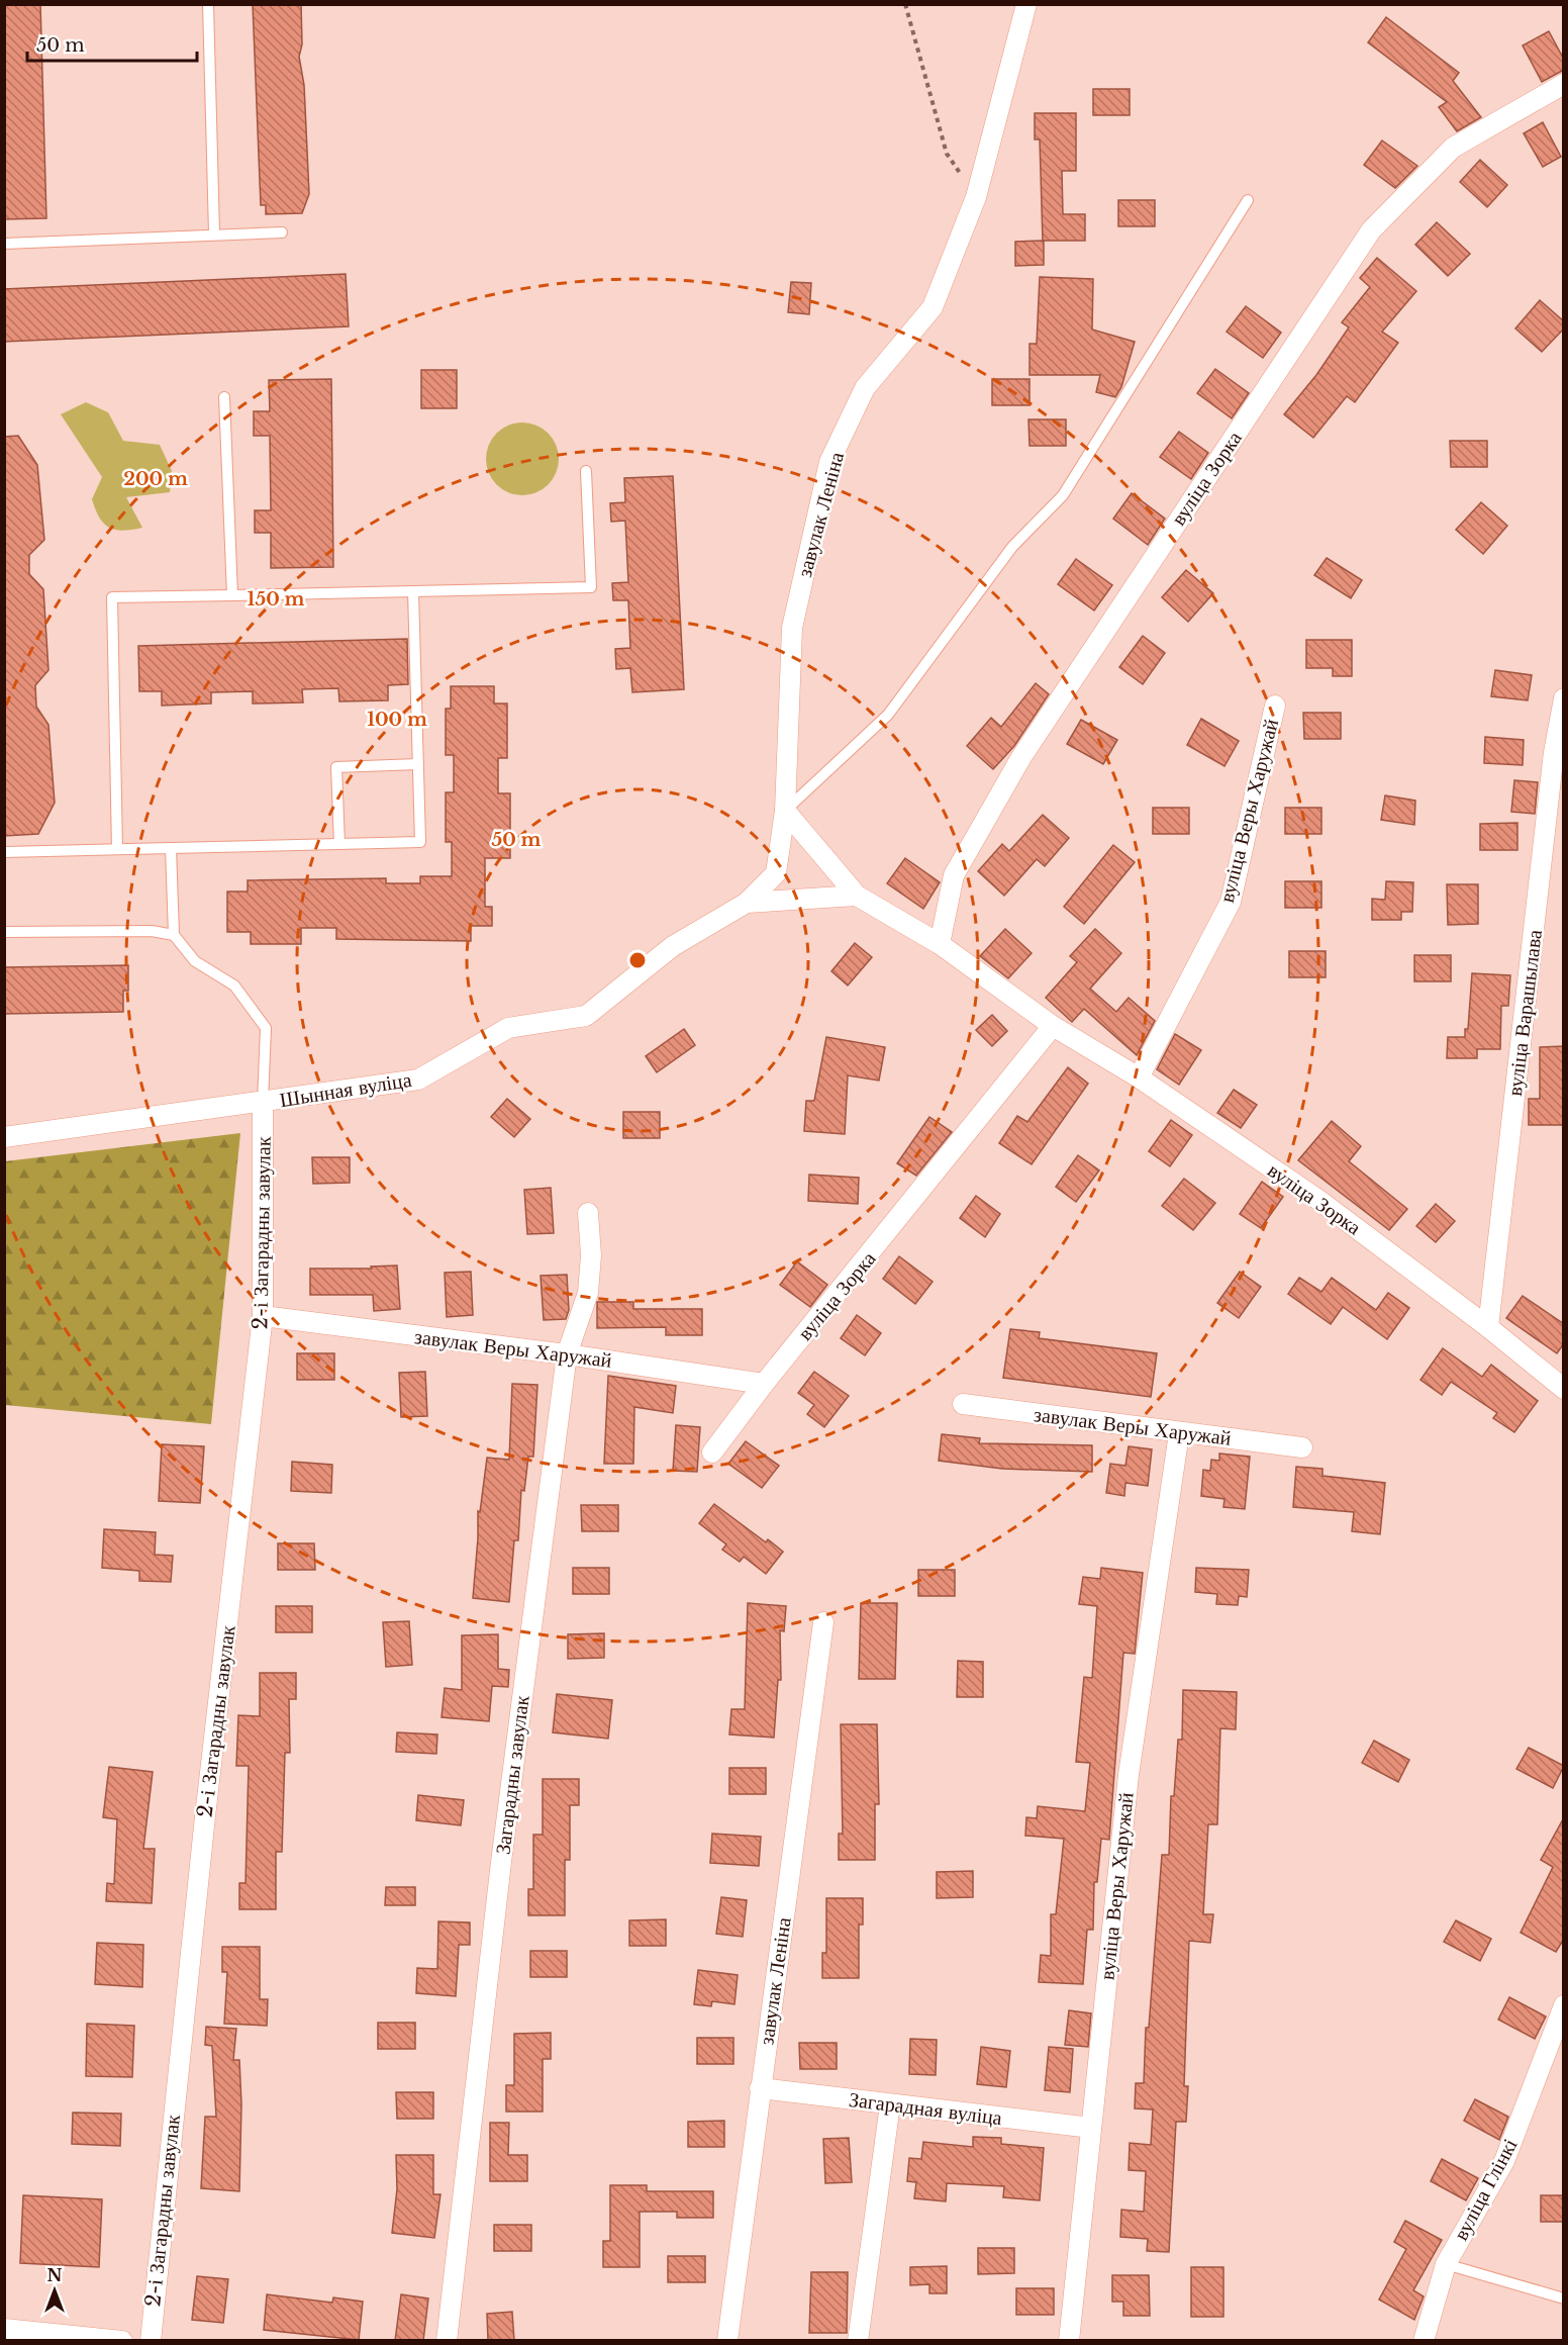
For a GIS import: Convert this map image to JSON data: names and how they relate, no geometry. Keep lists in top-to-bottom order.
{
  "streets": {
    "street": [
      "вуліца Зорка",
      "завулак Леніна",
      "вуліца Веры Харужай",
      "вуліца Варашылава",
      "Шынная вуліца",
      "2-і Загарадны завулак",
      "завулак Веры Харужай",
      "Загарадны завулак",
      "Загарадная вуліца",
      "вуліца Глінкі"
    ]
  },
  "crossings": [
    ["вуліца Зорка", "вуліца Веры Харужай"],
    ["вуліца Зорка", "вуліца Варашылава"],
    ["вуліца Зорка", "Шынная вуліца"],
    ["вуліца Зорка", "завулак Веры Харужай"],
    ["завулак Леніна", "Шынная вуліца"],
    ["завулак Леніна", "Загарадная вуліца"],
    ["вуліца Веры Харужай", "завулак Веры Харужай"],
    ["вуліца Веры Харужай", "Загарадная вуліца"],
    ["Шынная вуліца", "2-і Загарадны завулак"],
    ["2-і Загарадны завулак", "завулак Веры Харужай"],
    ["завулак Веры Харужай", "Загарадны завулак"]
  ],
  "scale_bar": "50 m",
  "north": "top",
  "rings": [
    "200 m",
    "150 m",
    "100 m",
    "50 m"
  ]
}
